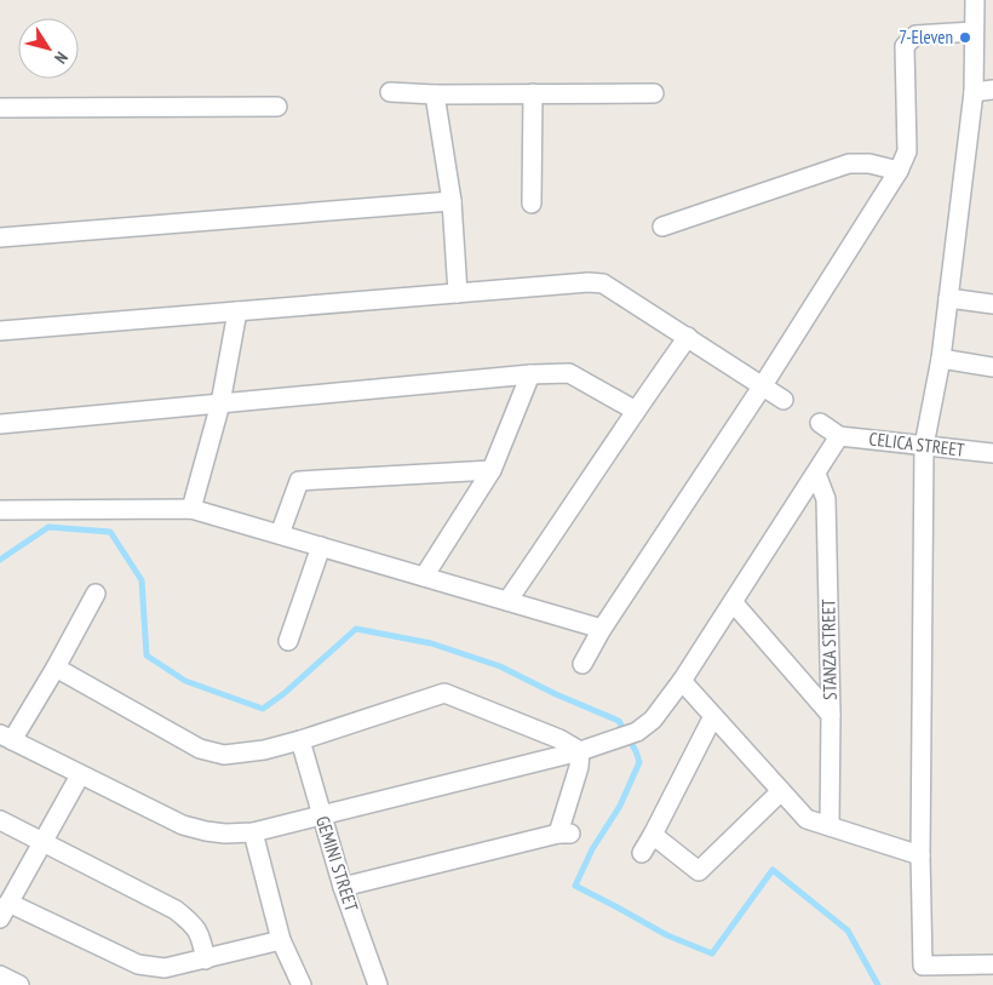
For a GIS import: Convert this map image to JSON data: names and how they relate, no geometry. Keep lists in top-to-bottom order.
{
  "streets": {
    "street": ["CELICA STREET", "STANZA STREET", "GEMINI STREET"]
  },
  "places": ["7-Eleven"],
  "north": "bottom right"
}
